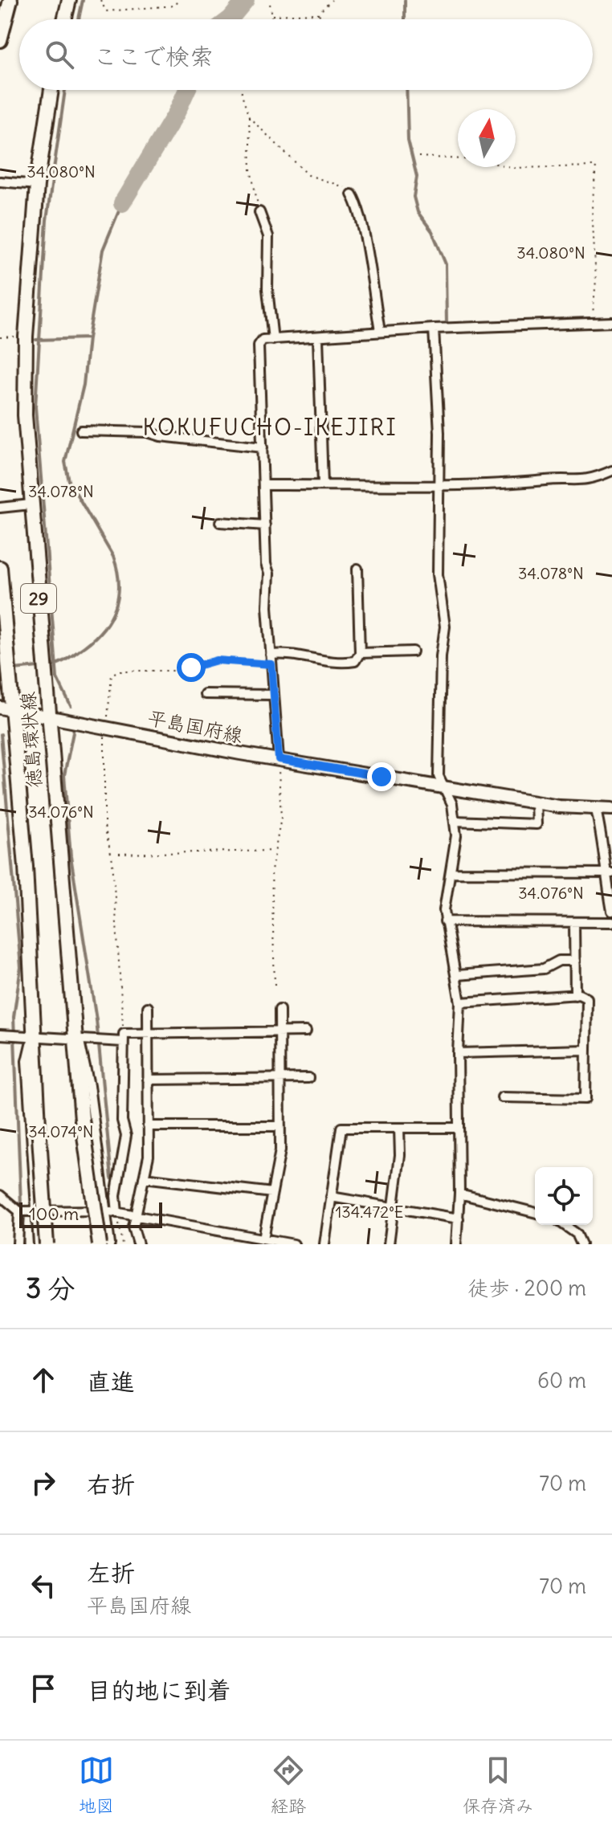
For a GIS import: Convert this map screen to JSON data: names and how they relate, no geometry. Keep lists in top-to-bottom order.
{
  "streets": {
    "main road": ["29", "平島国府線", "徳島環状線"]
  },
  "crossings": [
    ["平島国府線", "徳島環状線"]
  ],
  "districts": ["KOKUFUCHO-IKEJIRI"],
  "scale_bar": "100 m",
  "north": "top",
  "page": {
    "search": "ここで検索",
    "scale": "100 m",
    "heading": ["3 分", "徒歩 · 200 m"],
    "list": [
      ["直進", "60 m"],
      ["右折", "70 m"],
      ["左折", "平島国府線", "70 m"],
      "目的地に到着"
    ],
    "nav": ["地図", "経路", "保存済み"]
  },
  "coordinates": [
    "34.080°N",
    "34.078°N",
    "34.076°N",
    "34.074°N",
    "134.472°E"
  ]
}
